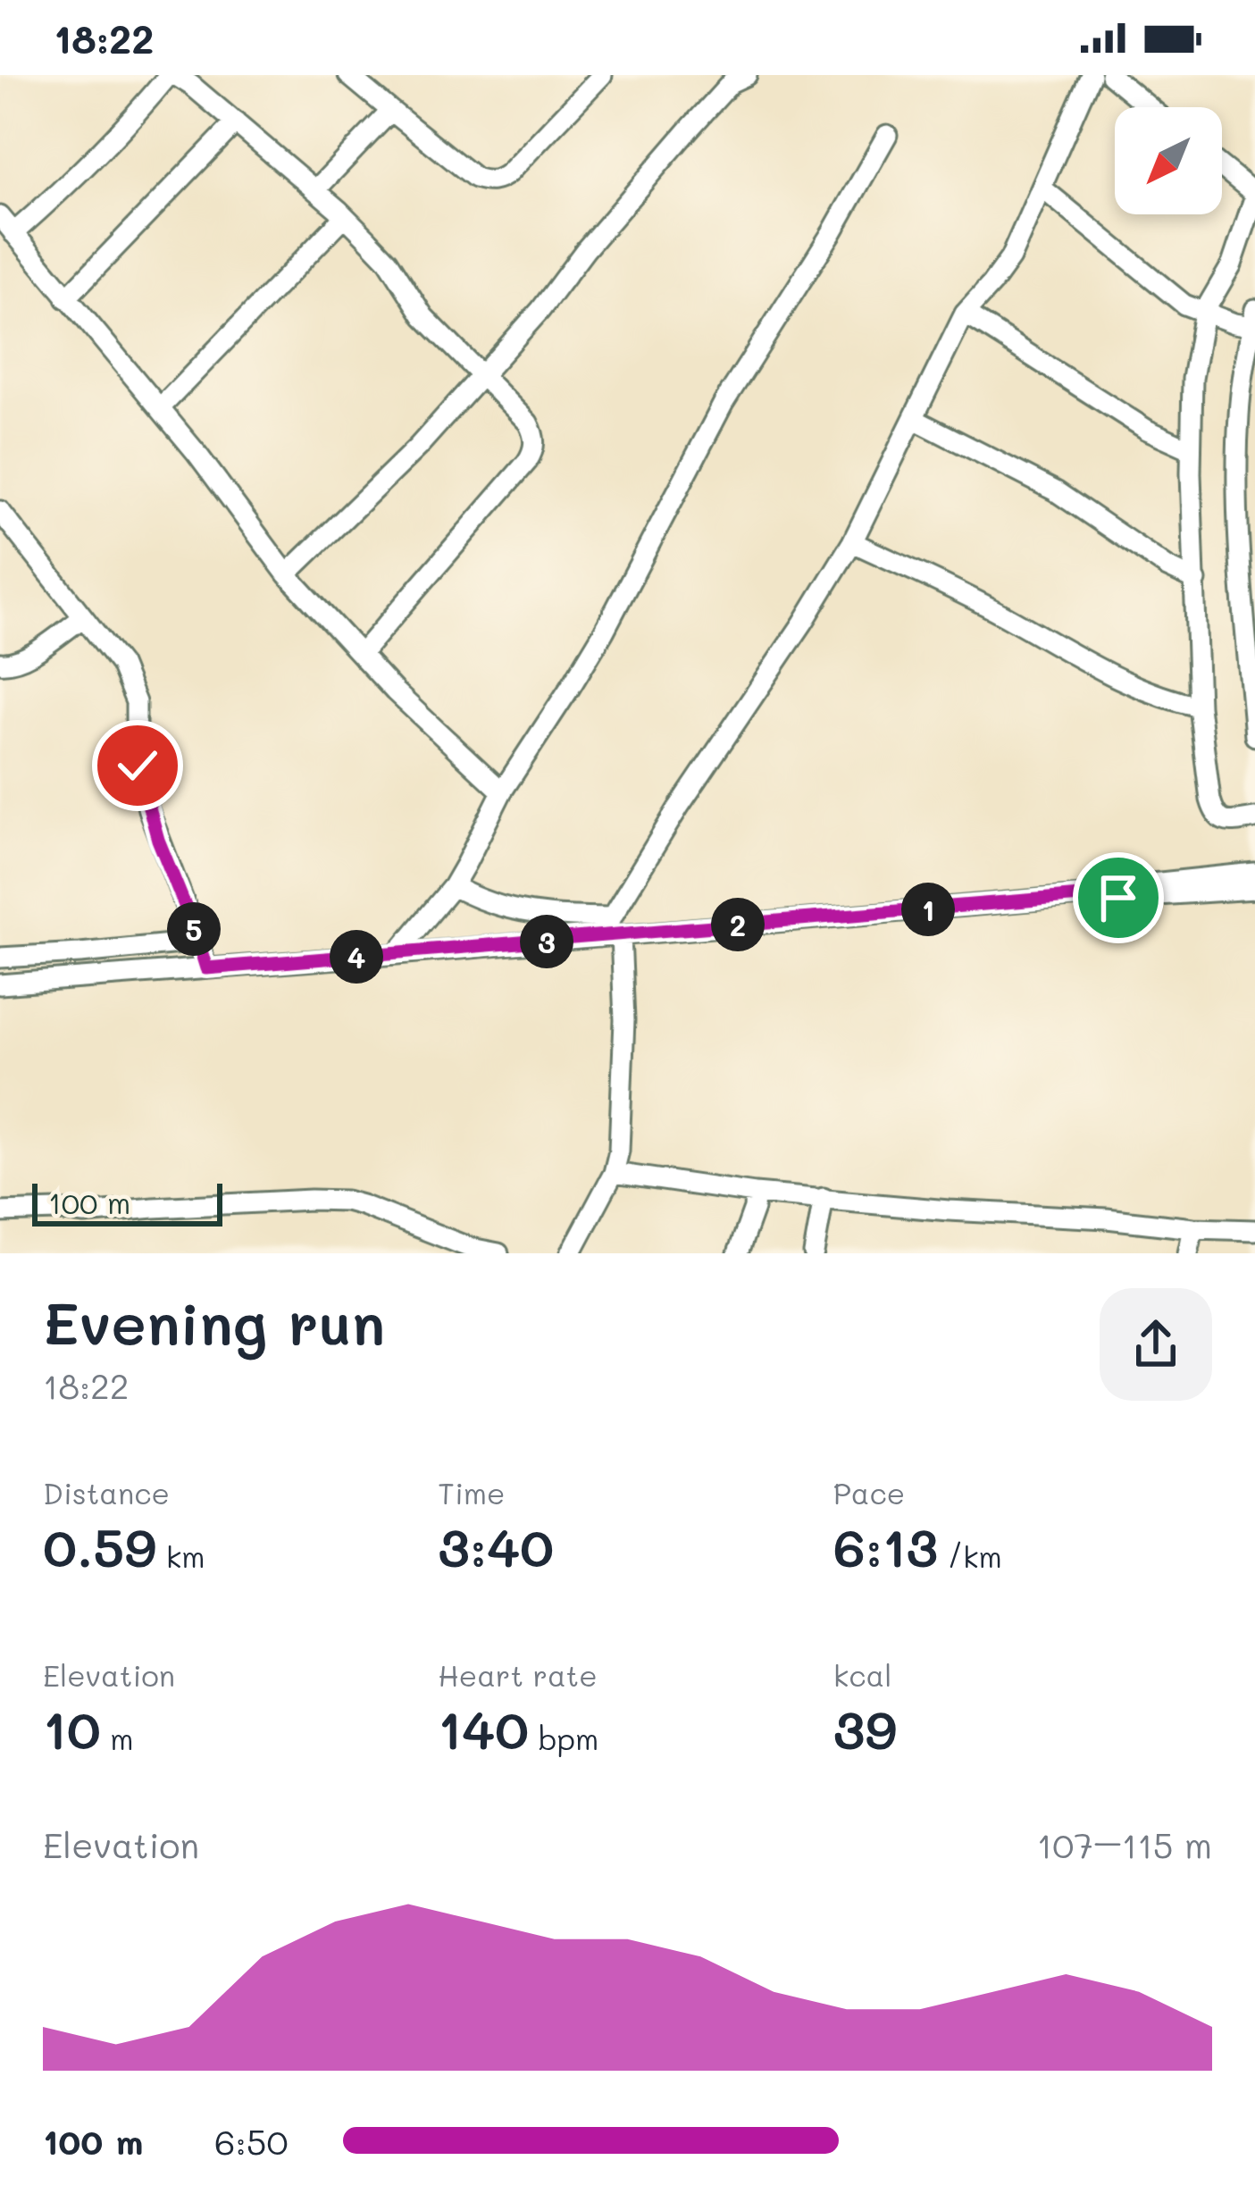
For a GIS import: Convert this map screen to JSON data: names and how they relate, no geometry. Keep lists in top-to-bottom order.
{
  "scale_bar": "100 m",
  "north": "bottom left",
  "page": {
    "status": "18:22",
    "pins": [
      "1",
      "2",
      "5",
      "3",
      "4"
    ],
    "scale": "100 m",
    "heading": ["Evening run", "18:22"],
    "stats": [
      ["Distance", "0.59 km"],
      ["Time", "3:40"],
      ["Pace", "6:13 /km"],
      ["Elevation", "10 m"],
      ["Heart rate", "140 bpm"],
      ["kcal", "39"]
    ],
    "chart": ["Elevation", "107–115 m"],
    "list": [
      {
        "name": "100 m",
        "note": "6:50"
      }
    ]
  }
}
